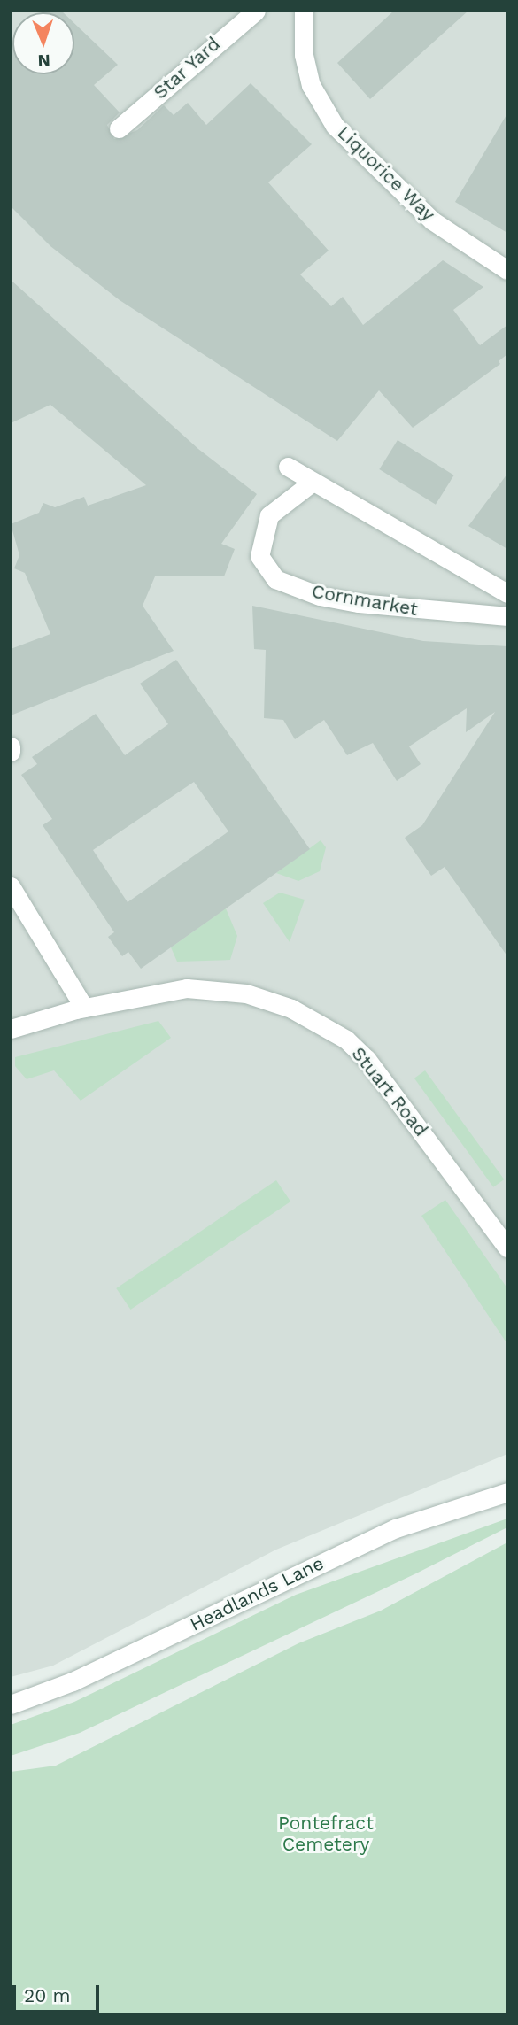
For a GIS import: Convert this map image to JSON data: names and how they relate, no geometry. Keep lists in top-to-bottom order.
{
  "streets": {
    "street": [
      "Star Yard",
      "Liquorice Way",
      "Cornmarket",
      "Stuart Road",
      "Headlands Lane"
    ]
  },
  "parks": ["Pontefract Cemetery"],
  "scale_bar": "20 m",
  "north": "bottom"
}
